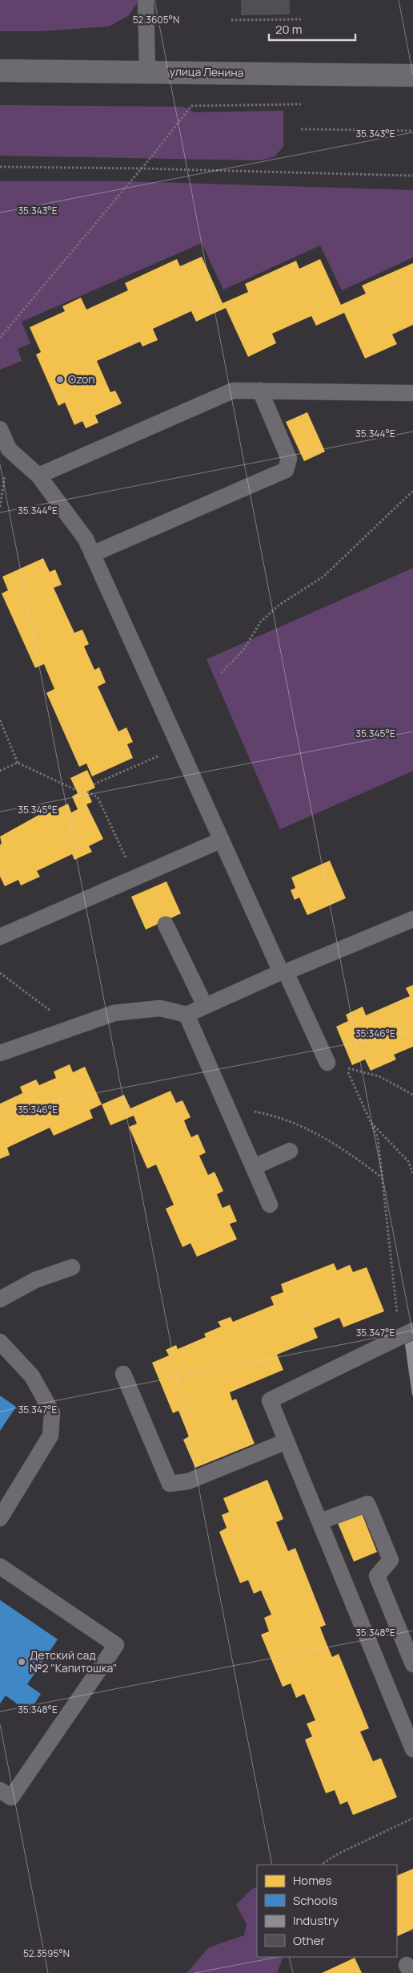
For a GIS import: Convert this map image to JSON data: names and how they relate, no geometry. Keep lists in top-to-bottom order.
{
  "streets": {
    "main road": ["улица Ленина"]
  },
  "places": ["Ozon", "Детский сад №2 \"Капитошка\""],
  "legend": [
    "Homes",
    "Schools",
    "Industry",
    "Other"
  ],
  "scale_bar": "20 m",
  "coordinates": [
    "52.3605°N",
    "35.343°E",
    "35.344°E",
    "35.345°E",
    "35.346°E",
    "35.347°E",
    "35.348°E",
    "52.3595°N"
  ]
}
